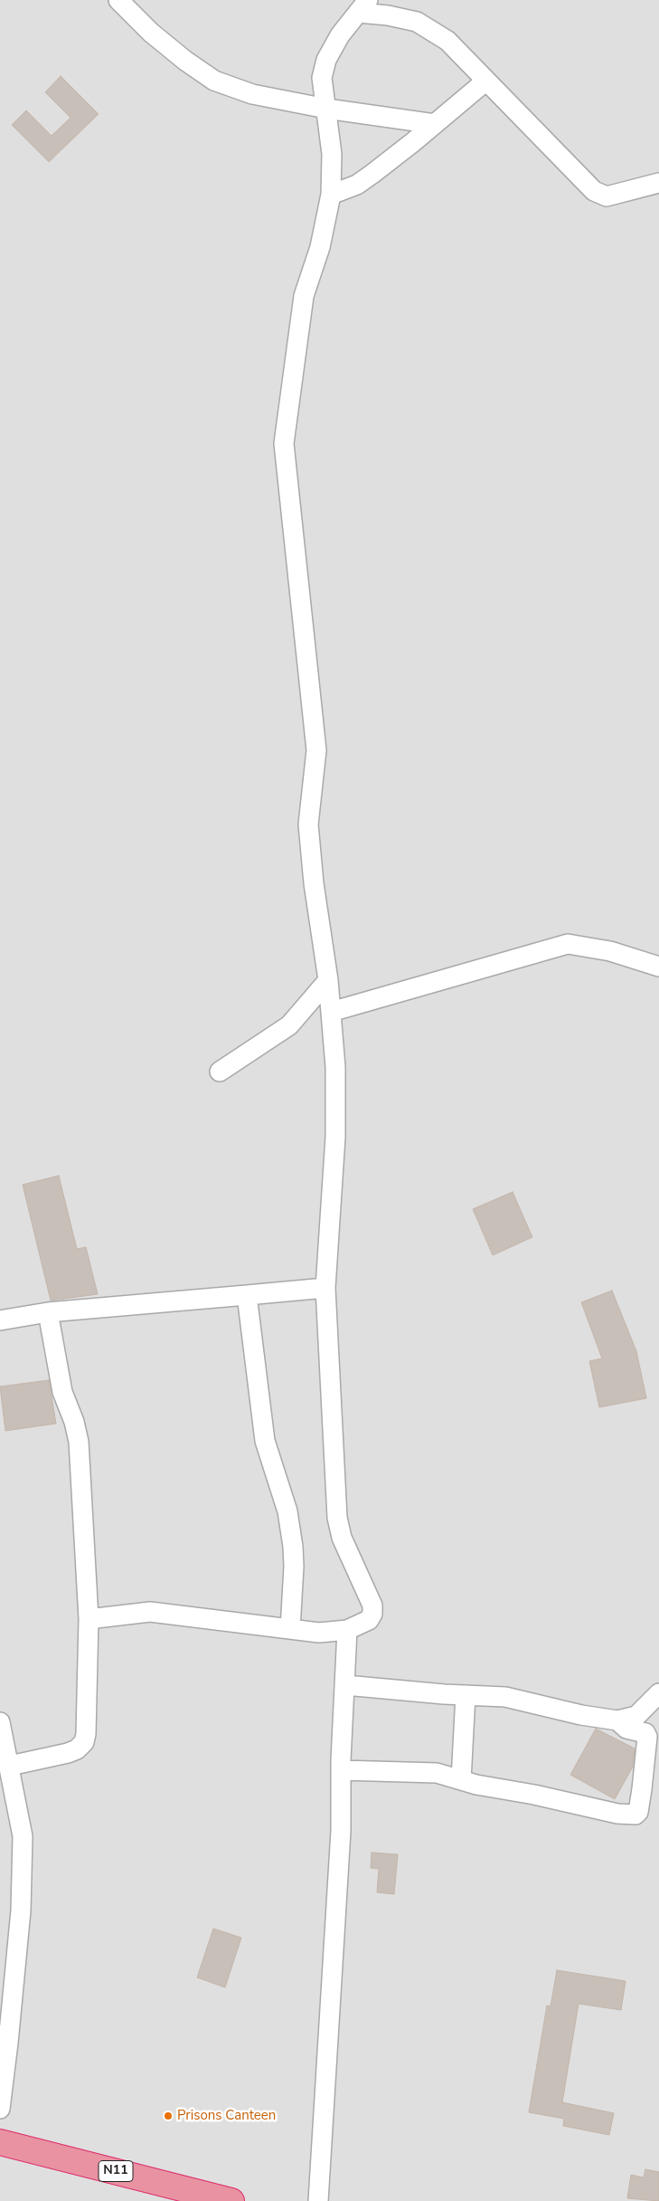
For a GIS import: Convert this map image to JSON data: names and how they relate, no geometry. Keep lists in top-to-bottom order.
{
  "streets": {
    "highway": ["N11"]
  },
  "places": ["Prisons Canteen"]
}
